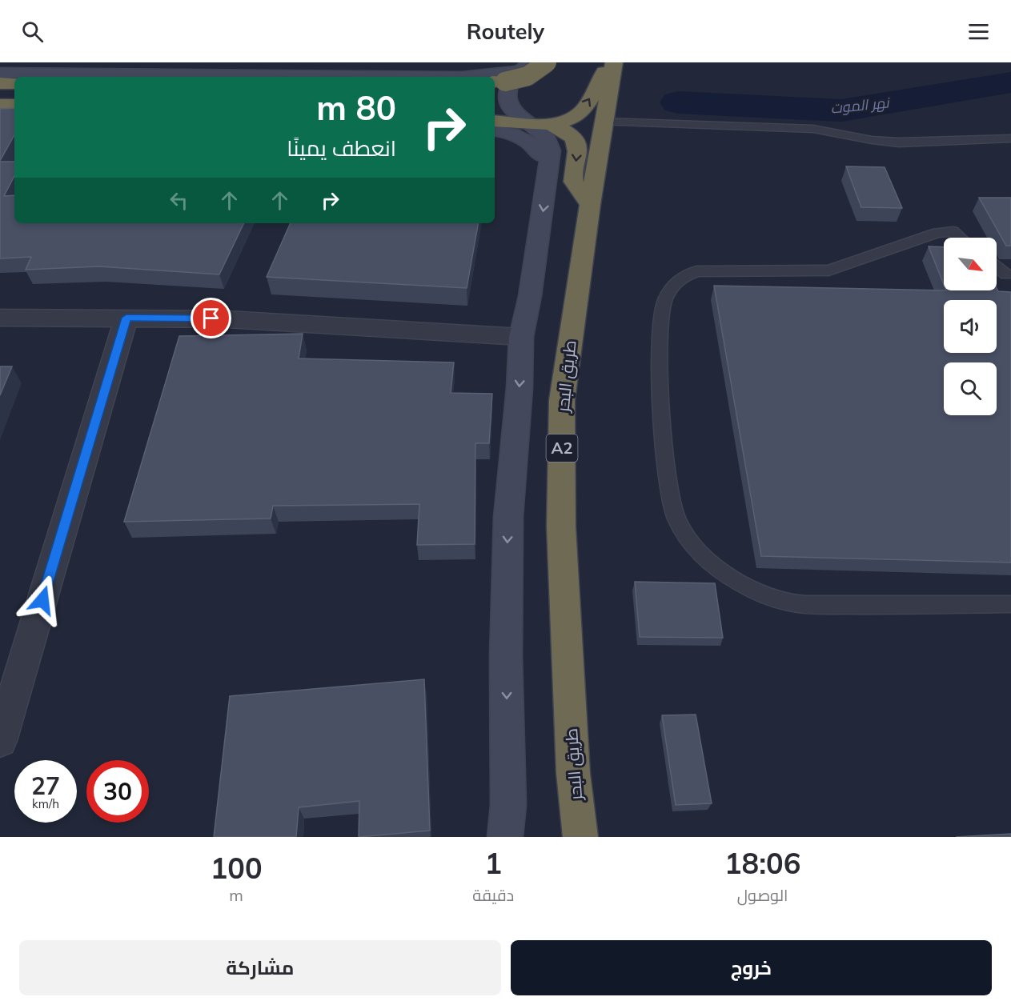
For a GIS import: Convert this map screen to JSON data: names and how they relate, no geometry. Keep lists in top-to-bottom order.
{
  "streets": {
    "highway": ["طريق البحر", "A2"]
  },
  "water": ["نهر الموت"],
  "north": "bottom right",
  "page": {
    "header": "Routely",
    "turn": ["80 m", "انعطف يمينًا"],
    "speed": "27 km/h",
    "limit": "30",
    "eta": [
      "18:06",
      "الوصول",
      "1",
      "دقيقة",
      "100",
      "m"
    ],
    "buttons": ["خروج", "مشاركة"]
  }
}
